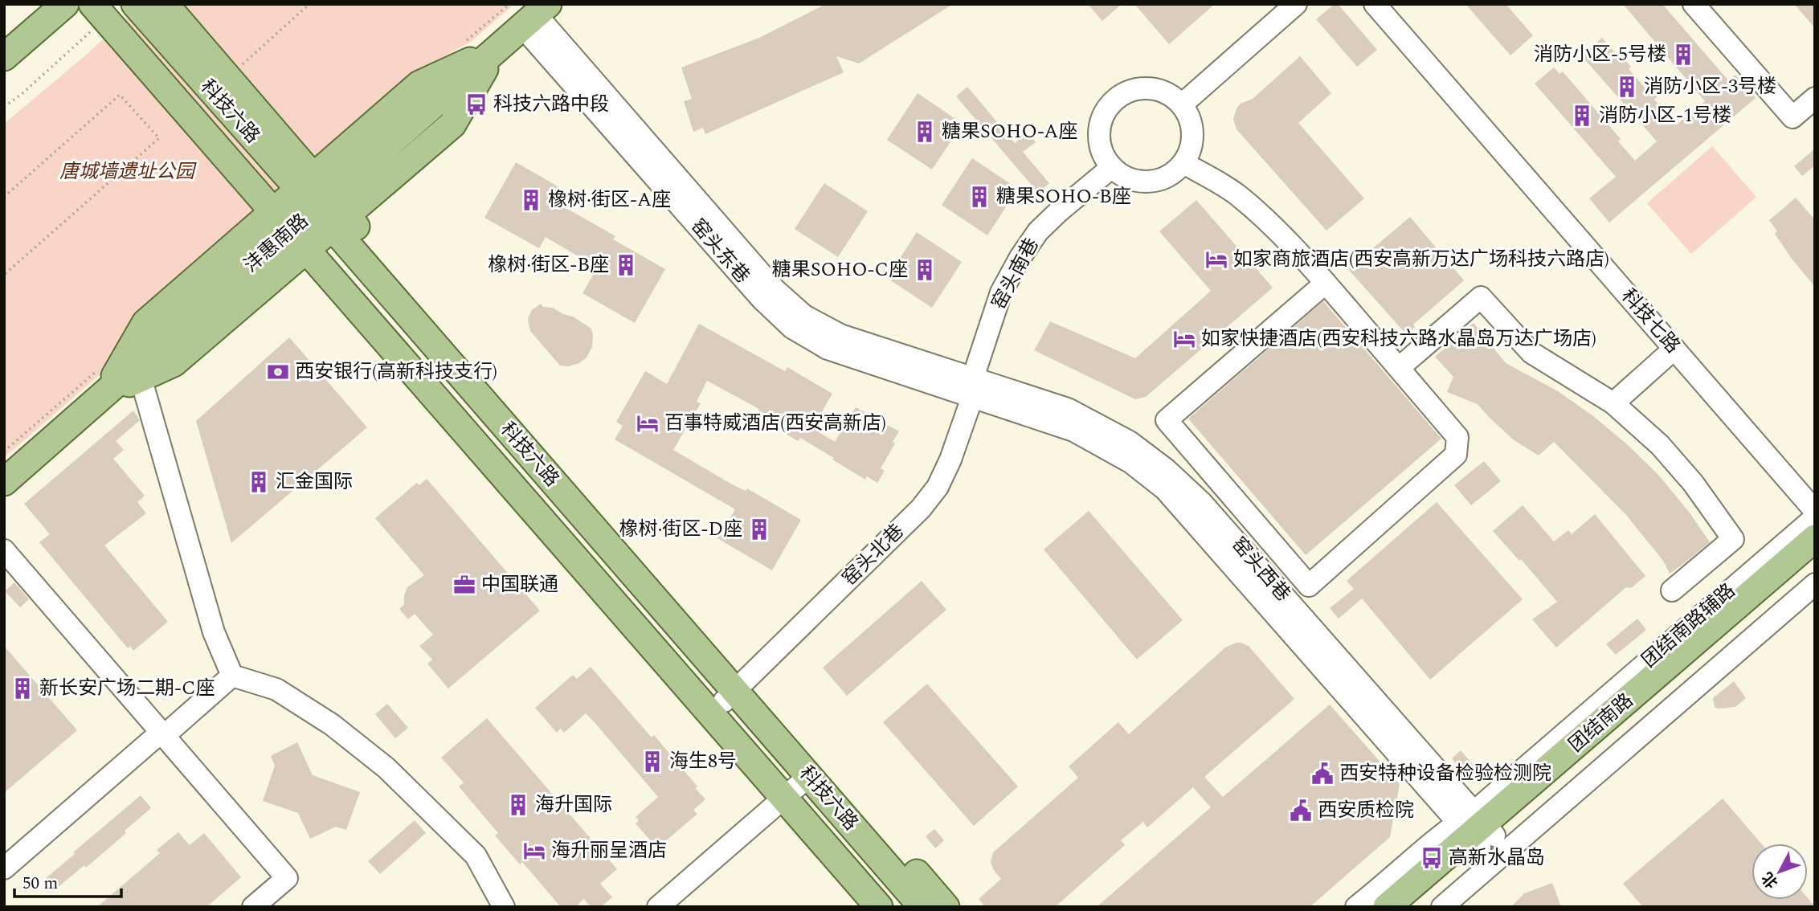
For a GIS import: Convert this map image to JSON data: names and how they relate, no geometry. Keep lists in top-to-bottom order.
{
  "streets": {
    "main road": ["科技六路", "沣惠南路", "团结南路"],
    "street": [
      "窑头东巷",
      "窑头南巷",
      "科技七路",
      "窑头北巷",
      "窑头西巷",
      "团结南路辅路"
    ]
  },
  "crossings": [
    ["科技六路", "沣惠南路"],
    ["科技六路", "窑头北巷"],
    ["沣惠南路", "窑头东巷"],
    ["窑头东巷", "窑头南巷"],
    ["窑头东巷", "窑头北巷"],
    ["窑头东巷", "窑头西巷"],
    ["窑头南巷", "窑头北巷"],
    ["窑头南巷", "窑头西巷"],
    ["窑头北巷", "窑头西巷"],
    ["窑头西巷", "团结南路辅路"],
    ["窑头西巷", "团结南路"],
    ["团结南路辅路", "团结南路"]
  ],
  "parks": ["唐城墙遗址公园"],
  "places": {
    "building": [
      "消防小区-5号楼",
      "消防小区-3号楼",
      "消防小区-1号楼",
      "糖果SOHO-A座",
      "糖果SOHO-B座",
      "橡树·街区-A座",
      "橡树·街区-B座",
      "糖果SOHO-C座",
      "汇金国际",
      "橡树·街区-D座",
      "新长安广场二期-C座",
      "海生8号",
      "海升国际"
    ],
    "bus stop": ["科技六路中段", "高新水晶岛"],
    "hotel": [
      "如家商旅酒店(西安高新万达广场科技六路店)",
      "如家快捷酒店(西安科技六路水晶岛万达广场店)",
      "百事特威酒店(西安高新店)",
      "海升丽呈酒店"
    ],
    "bank": ["西安银行(高新科技支行)"],
    "office": ["中国联通"],
    "public building": ["西安特种设备检验检测院", "西安质检院"]
  },
  "scale_bar": "50 m",
  "north": "bottom left"
}
